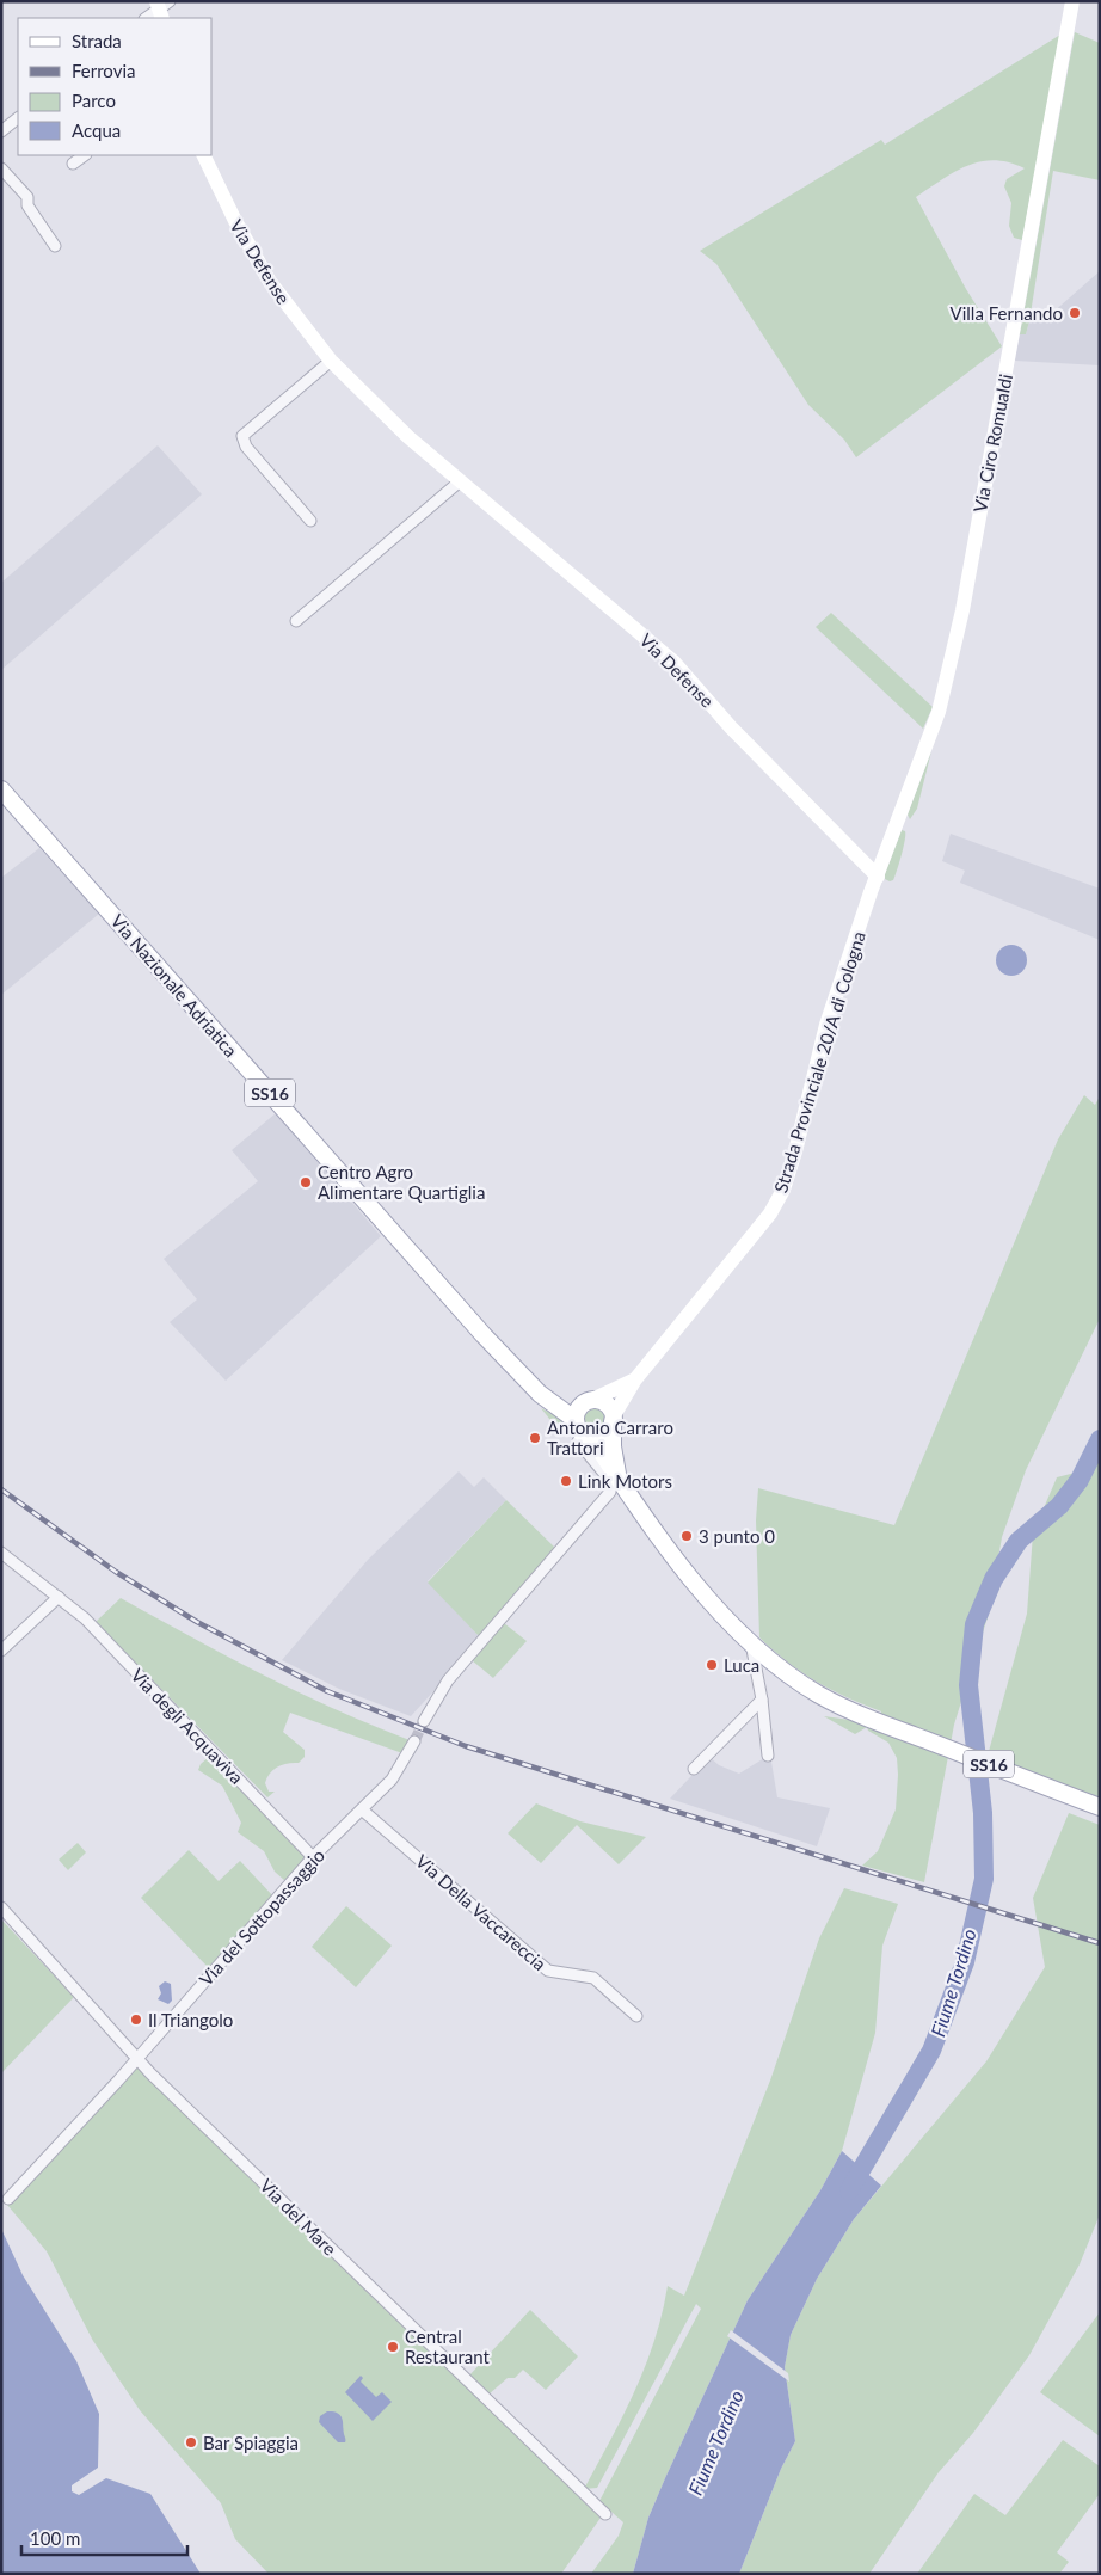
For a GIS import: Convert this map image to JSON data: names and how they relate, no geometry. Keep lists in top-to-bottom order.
{
  "streets": {
    "main road": [
      "Via Defense",
      "Via Ciro Romualdi",
      "Via Nazionale Adriatica",
      "Strada Provinciale 20/A di Cologna",
      "SS16"
    ],
    "street": [
      "Via degli Acquaviva",
      "Via Della Vaccareccia",
      "Via del Sottopassaggio",
      "Via del Mare"
    ]
  },
  "crossings": [
    ["Via Defense", "Via Ciro Romualdi"],
    ["Via Defense", "Strada Provinciale 20/A di Cologna"],
    ["Via Ciro Romualdi", "Strada Provinciale 20/A di Cologna"],
    ["Via Nazionale Adriatica", "Strada Provinciale 20/A di Cologna"],
    ["Via degli Acquaviva", "Via del Sottopassaggio"],
    ["Via Della Vaccareccia", "Via del Sottopassaggio"],
    ["Via del Sottopassaggio", "Via del Mare"]
  ],
  "water": ["Fiume Tordino"],
  "places": [
    "Villa Fernando",
    "Centro Agro Alimentare Quartiglia",
    "Antonio Carraro Trattori",
    "Link Motors",
    "3 punto 0",
    "Luca",
    "Il Triangolo",
    "Central Restaurant",
    "Bar Spiaggia"
  ],
  "legend": [
    "Strada",
    "Ferrovia",
    "Parco",
    "Acqua"
  ],
  "scale_bar": "100 m"
}
